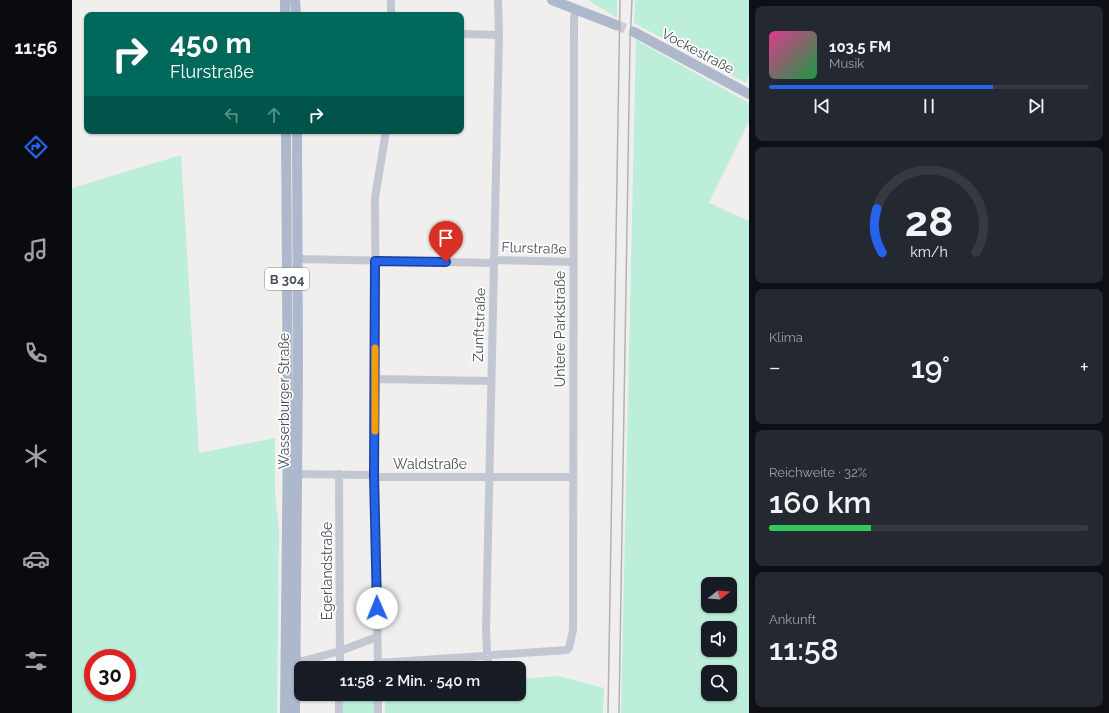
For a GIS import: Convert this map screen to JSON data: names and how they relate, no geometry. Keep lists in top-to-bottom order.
{
  "streets": {
    "main road": ["Vockestraße", "B 304", "Wasserburger Straße"],
    "street": [
      "Flurstraße",
      "Zunftstraße",
      "Untere Parkstraße",
      "Waldstraße",
      "Egerlandstraße"
    ]
  },
  "crossings": [
    ["Flurstraße", "Zunftstraße"],
    ["Flurstraße", "Untere Parkstraße"],
    ["Flurstraße", "Wasserburger Straße"],
    ["Zunftstraße", "Untere Parkstraße"],
    ["Zunftstraße", "Waldstraße"],
    ["Untere Parkstraße", "Waldstraße"],
    ["Wasserburger Straße", "Waldstraße"],
    ["Waldstraße", "Egerlandstraße"]
  ],
  "north": "right",
  "page": {
    "tabs": "11:56",
    "turn": ["450 m", "Flurstraße"],
    "song": ["103.5 FM", "Musik"],
    "tile": [
      "Klima",
      ["Reichweite · 32%", "160 km"],
      ["Ankunft", "11:58"]
    ],
    "heat": ["−", "19°", "+"],
    "limit": "30",
    "trip": "11:58 · 2 Min. · 540 m",
    "gauge": ["28", "km/h"]
  }
}
